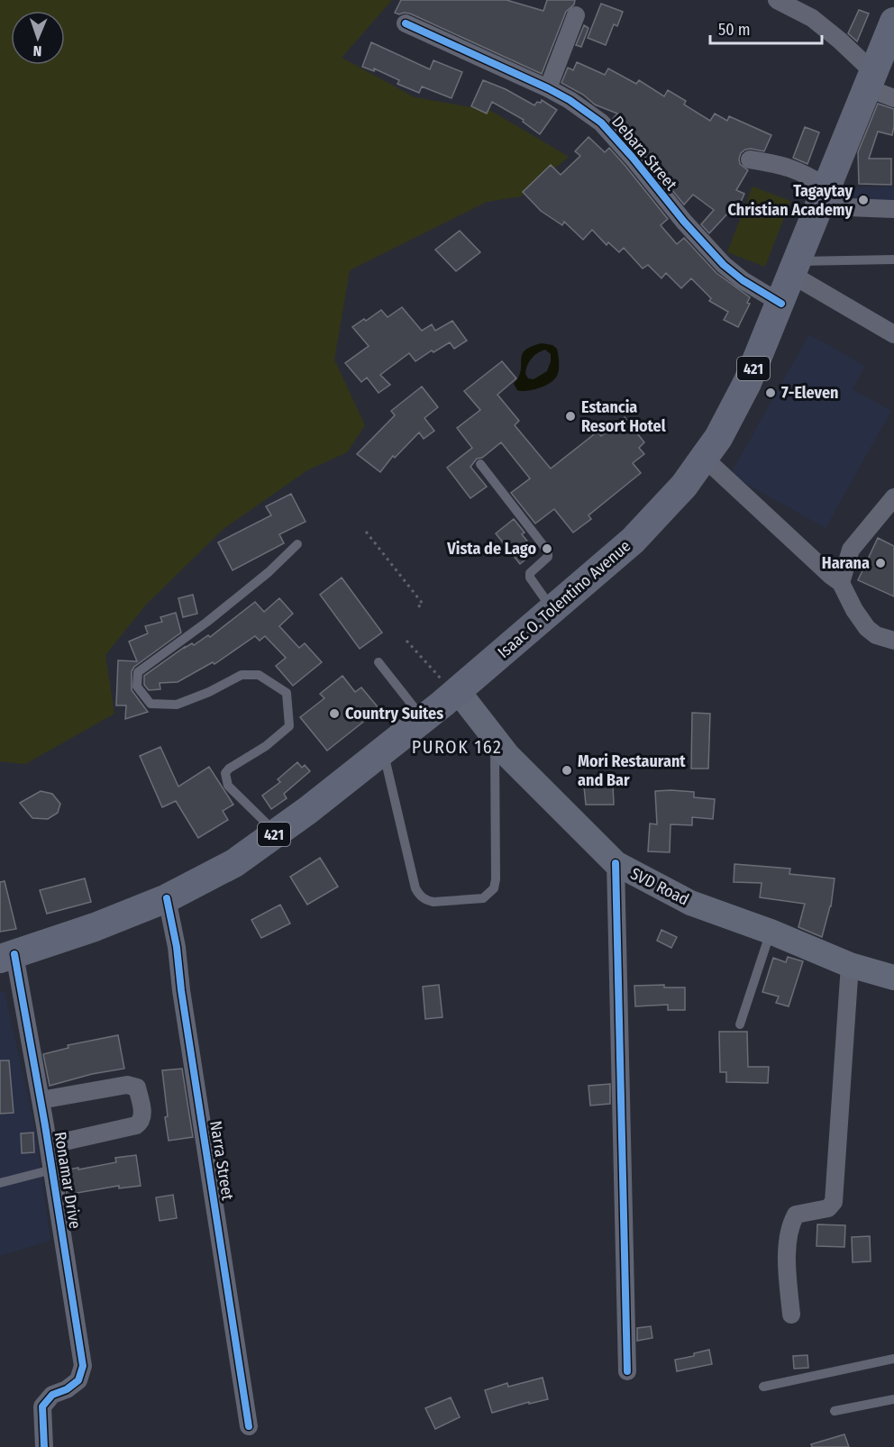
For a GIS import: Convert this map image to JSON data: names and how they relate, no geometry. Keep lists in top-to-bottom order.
{
  "streets": {
    "main road": ["421", "Isaac O. Tolentino Avenue", "SVD Road"],
    "street": ["Debara Street", "Narra Street", "Ronamar Drive"]
  },
  "crossings": [
    ["Debara Street", "Isaac O. Tolentino Avenue"],
    ["Isaac O. Tolentino Avenue", "SVD Road"],
    ["Isaac O. Tolentino Avenue", "Narra Street"],
    ["Isaac O. Tolentino Avenue", "Ronamar Drive"]
  ],
  "districts": ["PUROK 162"],
  "places": [
    "Tagaytay Christian Academy",
    "7-Eleven",
    "Estancia Resort Hotel",
    "Vista de Lago",
    "Harana",
    "Country Suites",
    "Mori Restaurant and Bar"
  ],
  "scale_bar": "50 m",
  "north": "bottom"
}
